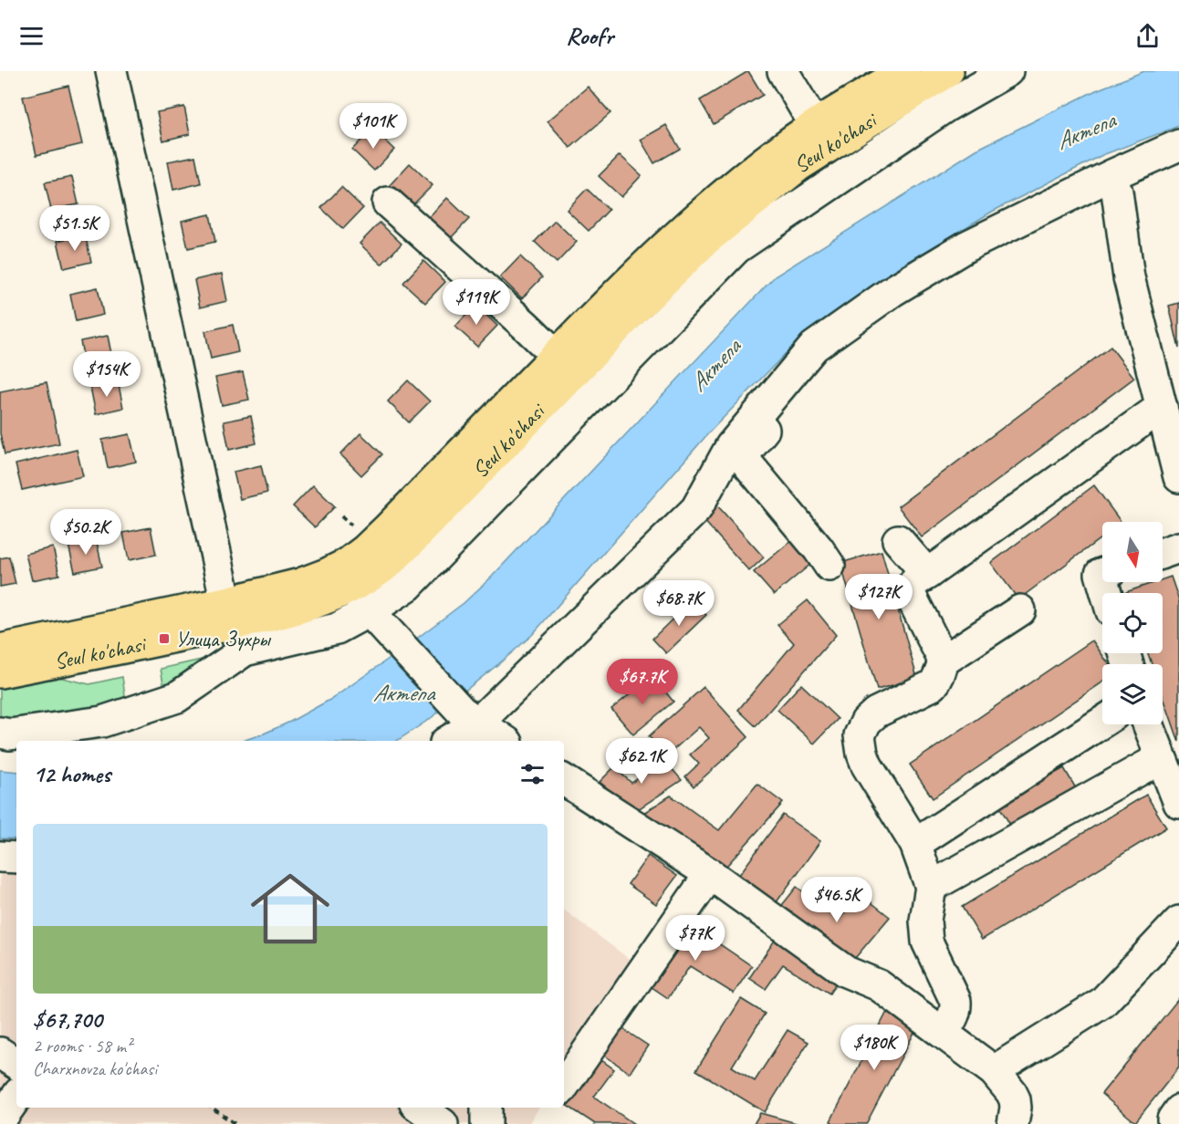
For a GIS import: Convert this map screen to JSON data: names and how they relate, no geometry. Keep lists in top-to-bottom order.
{
  "streets": {
    "main road": ["Seul ko'chasi"]
  },
  "water": ["Актепа"],
  "places": {
    "transit": ["Улица Зухры"]
  },
  "north": "bottom",
  "page": {
    "header": "Roofr",
    "price": [
      "$101K",
      "$51.5K",
      "$119K",
      "$154K",
      "$50.2K",
      "$127K",
      "$68.7K",
      "$67.7K",
      "$62.1K",
      "$46.5K",
      "$77K",
      "$180K"
    ],
    "heading": "12 homes",
    "list": [
      {
        "name": "$67,700",
        "note": "2 rooms · 58 m² · Charxnovza ko'chasi"
      }
    ]
  }
}
